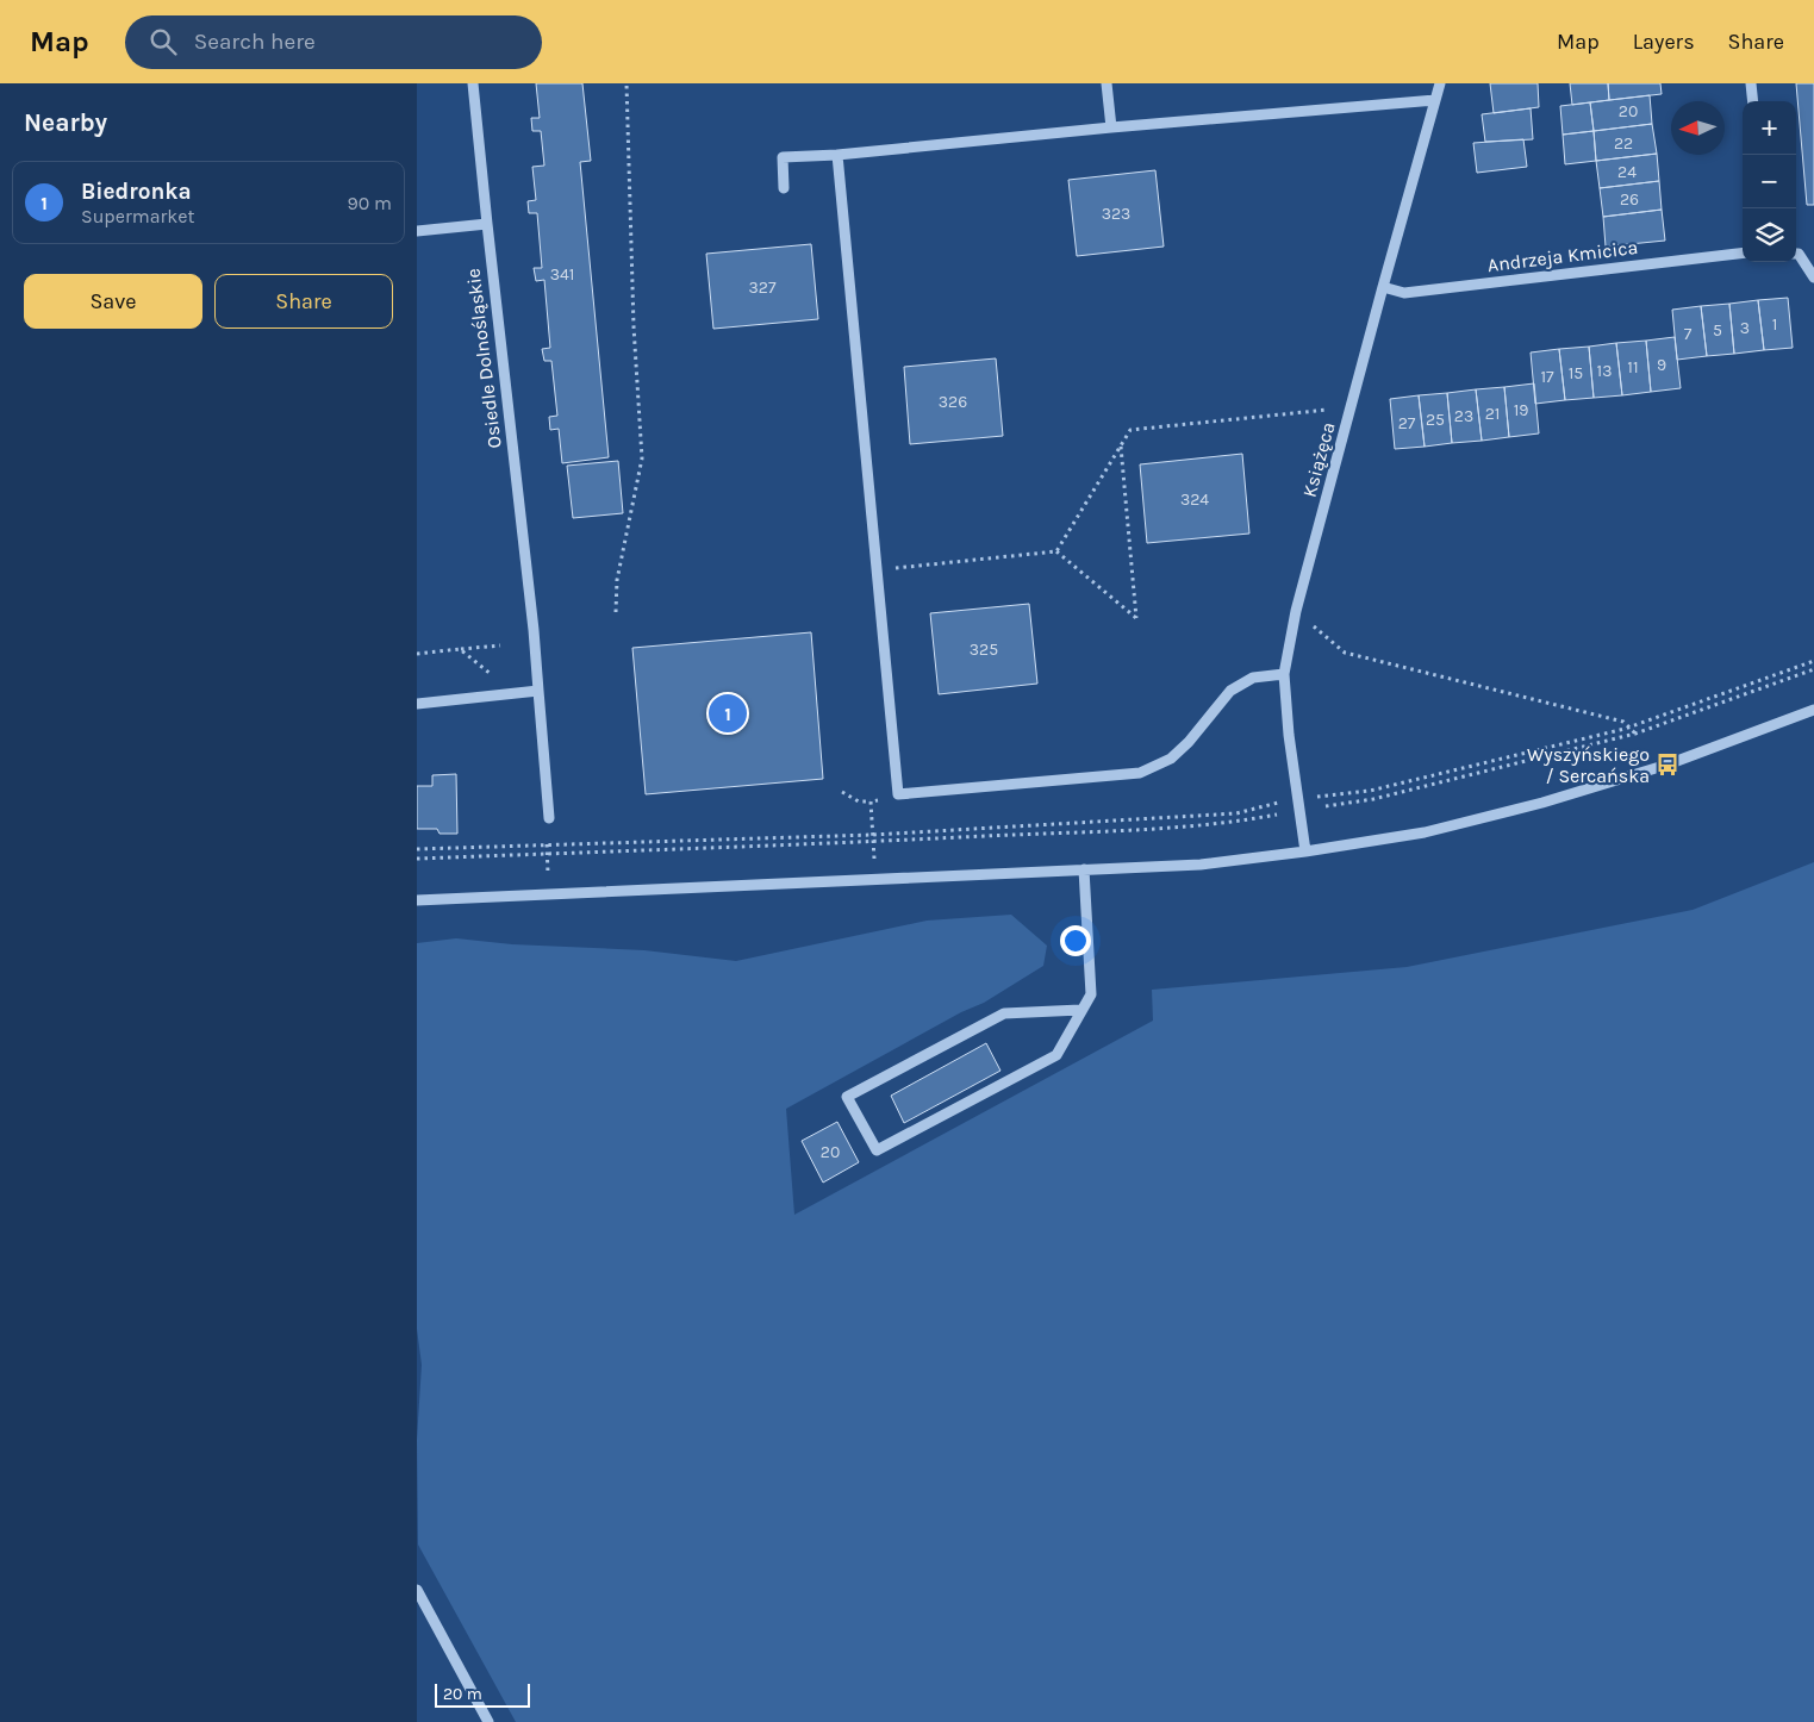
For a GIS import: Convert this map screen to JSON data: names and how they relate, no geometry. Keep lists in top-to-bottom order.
{
  "streets": {
    "street": ["Andrzeja Kmicica", "Osiedle Dolnośląskie", "Książęca"]
  },
  "crossings": [
    ["Andrzeja Kmicica", "Książęca"]
  ],
  "places": {
    "bus stop": ["Wyszyńskiego / Sercańska"]
  },
  "house_numbers": [
    "20",
    "22",
    "24",
    "26",
    "323",
    "341",
    "327",
    "1",
    "3",
    "5",
    "7",
    "9",
    "11",
    "13",
    "15",
    "17",
    "326",
    "19",
    "21",
    "23",
    "25",
    "27",
    "324",
    "325",
    "20"
  ],
  "scale_bar": "20 m",
  "north": "left",
  "page": {
    "header": "Map",
    "search": "Search here",
    "nav": ["Map", "Layers", "Share"],
    "heading": "Nearby",
    "map_buttons": ["+", "−"],
    "list": [
      {
        "mark": "1",
        "name": "Biedronka",
        "note": "Supermarket",
        "value": "90 m"
      }
    ],
    "buttons": ["Save", "Share"],
    "pins": "1",
    "scale": "20 m"
  }
}
